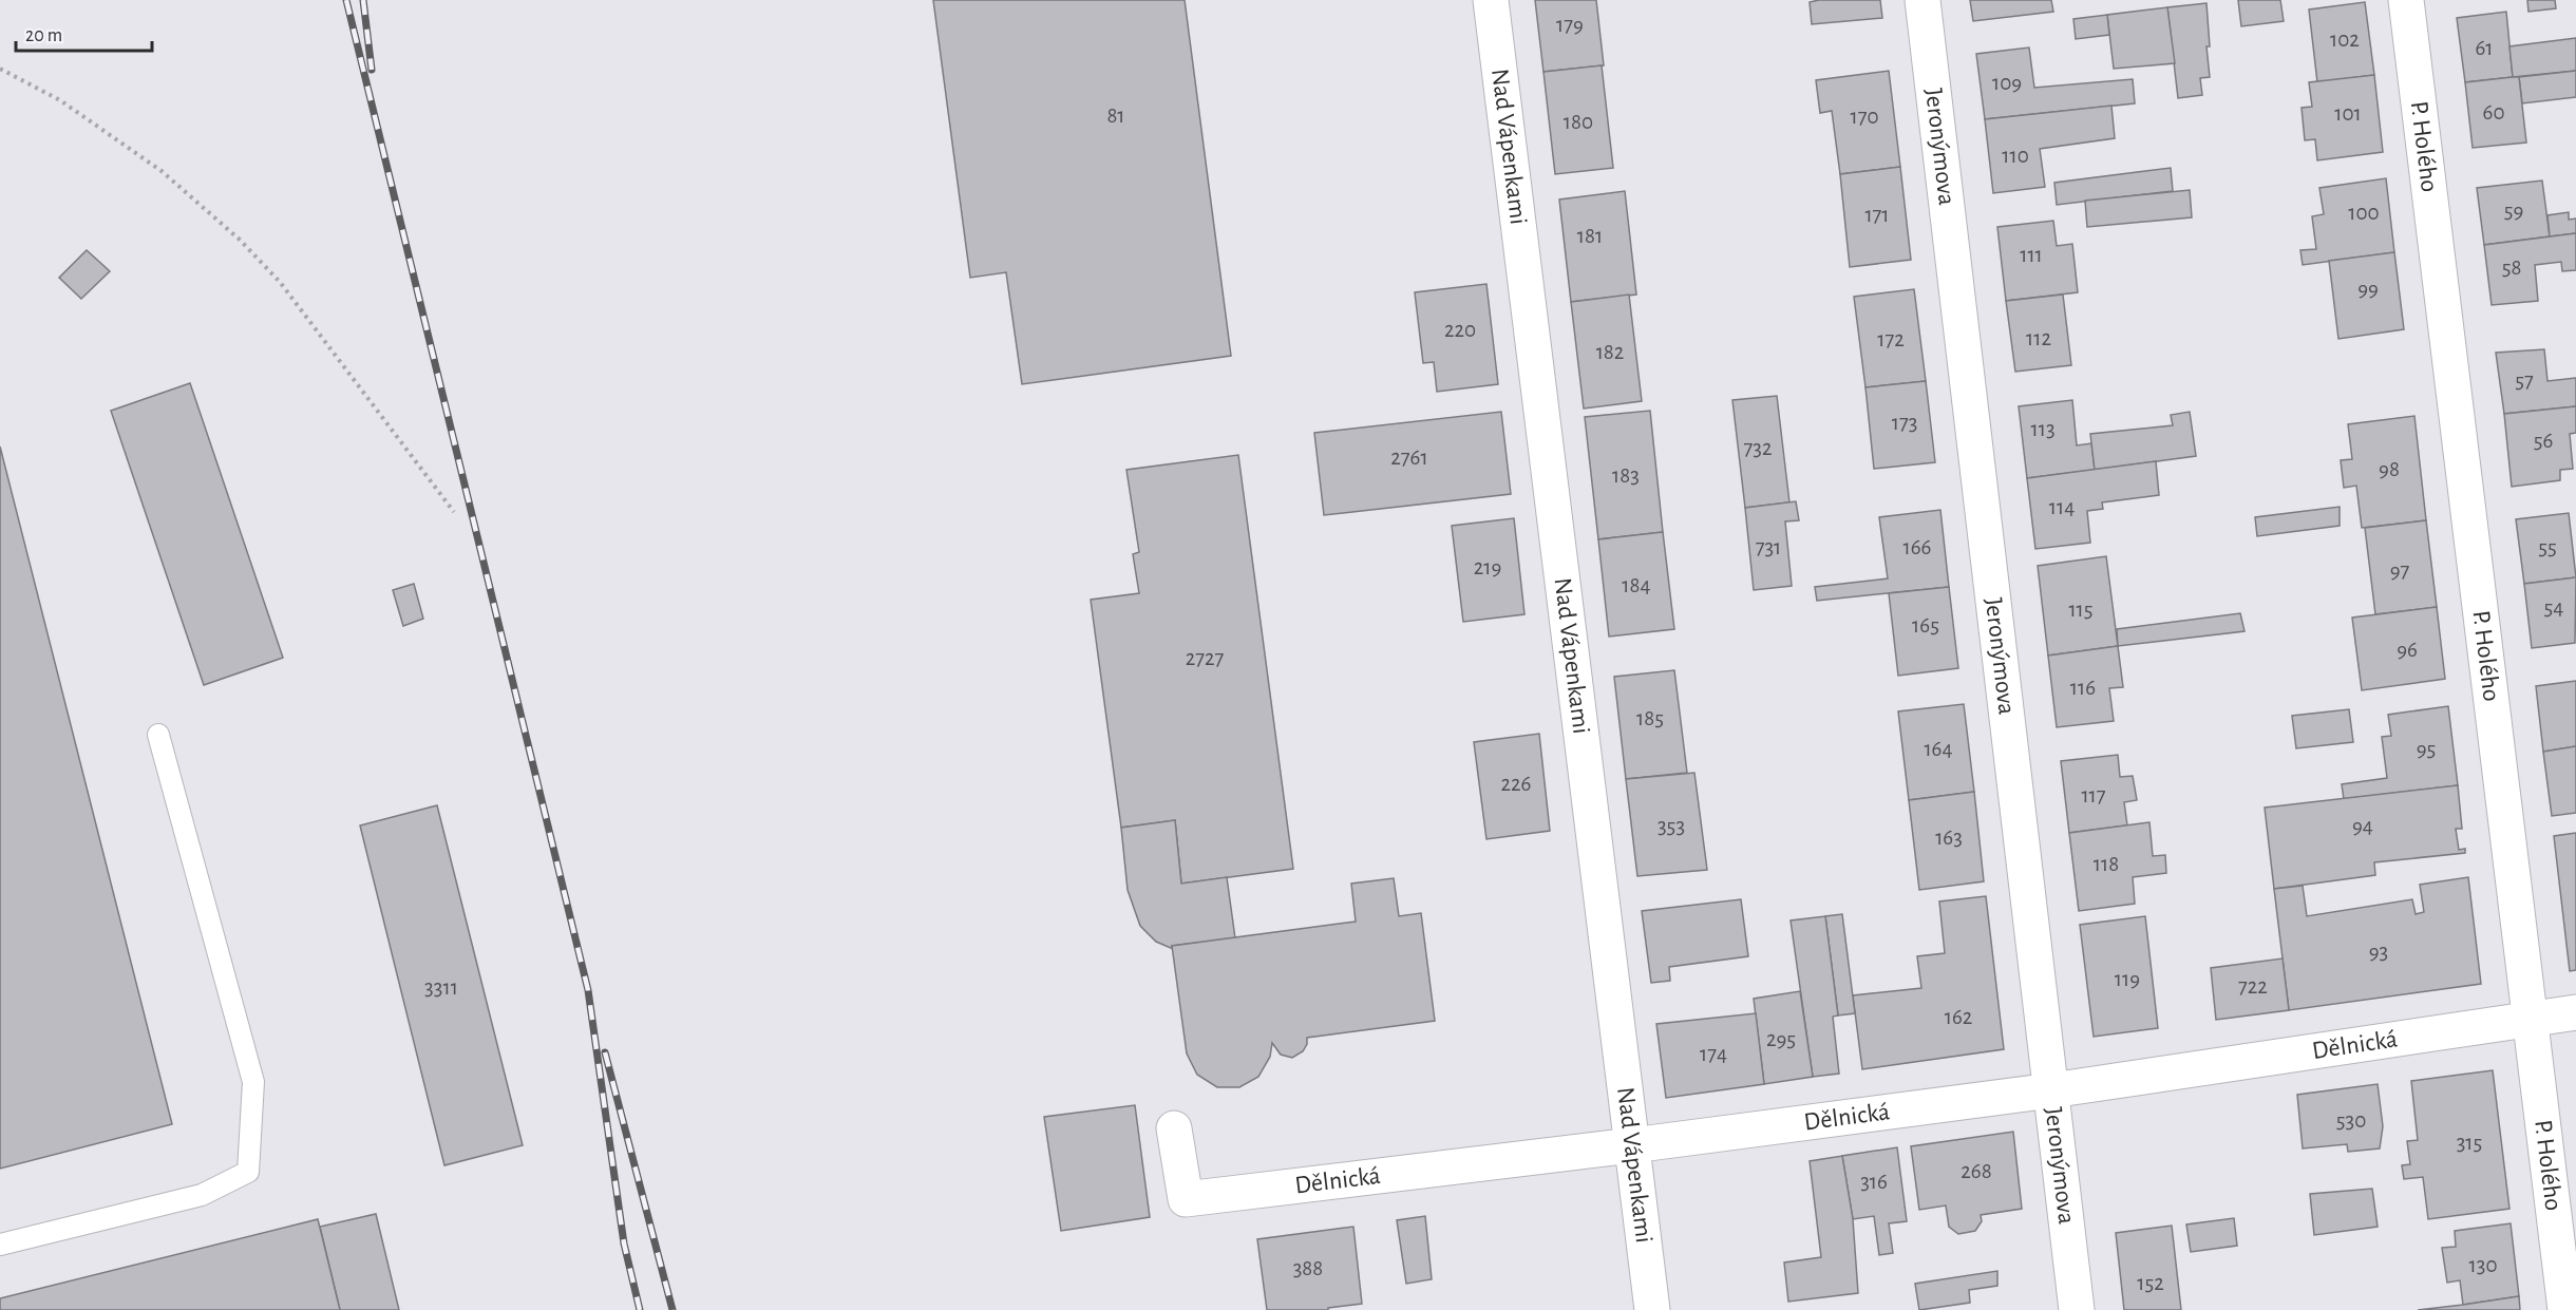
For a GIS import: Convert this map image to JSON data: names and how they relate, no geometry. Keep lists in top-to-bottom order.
{
  "streets": {
    "street": [
      "Nad Vápenkami",
      "Jeronýmova",
      "P. Holého",
      "Dělnická"
    ]
  },
  "crossings": [
    ["Nad Vápenkami", "Dělnická"],
    ["Jeronýmova", "Dělnická"],
    ["P. Holého", "Dělnická"]
  ],
  "house_numbers": [
    "179",
    "102",
    "61",
    "109",
    "60",
    "101",
    "81",
    "170",
    "180",
    "110",
    "59",
    "100",
    "171",
    "181",
    "111",
    "58",
    "99",
    "220",
    "112",
    "172",
    "182",
    "57",
    "173",
    "113",
    "56",
    "732",
    "2761",
    "98",
    "183",
    "114",
    "731",
    "166",
    "55",
    "219",
    "97",
    "184",
    "54",
    "115",
    "165",
    "96",
    "2727",
    "116",
    "185",
    "164",
    "95",
    "226",
    "117",
    "353",
    "94",
    "163",
    "118",
    "93",
    "119",
    "722",
    "3311",
    "162",
    "295",
    "174",
    "530",
    "315",
    "268",
    "316",
    "130",
    "388",
    "152"
  ],
  "scale_bar": "20 m"
}
